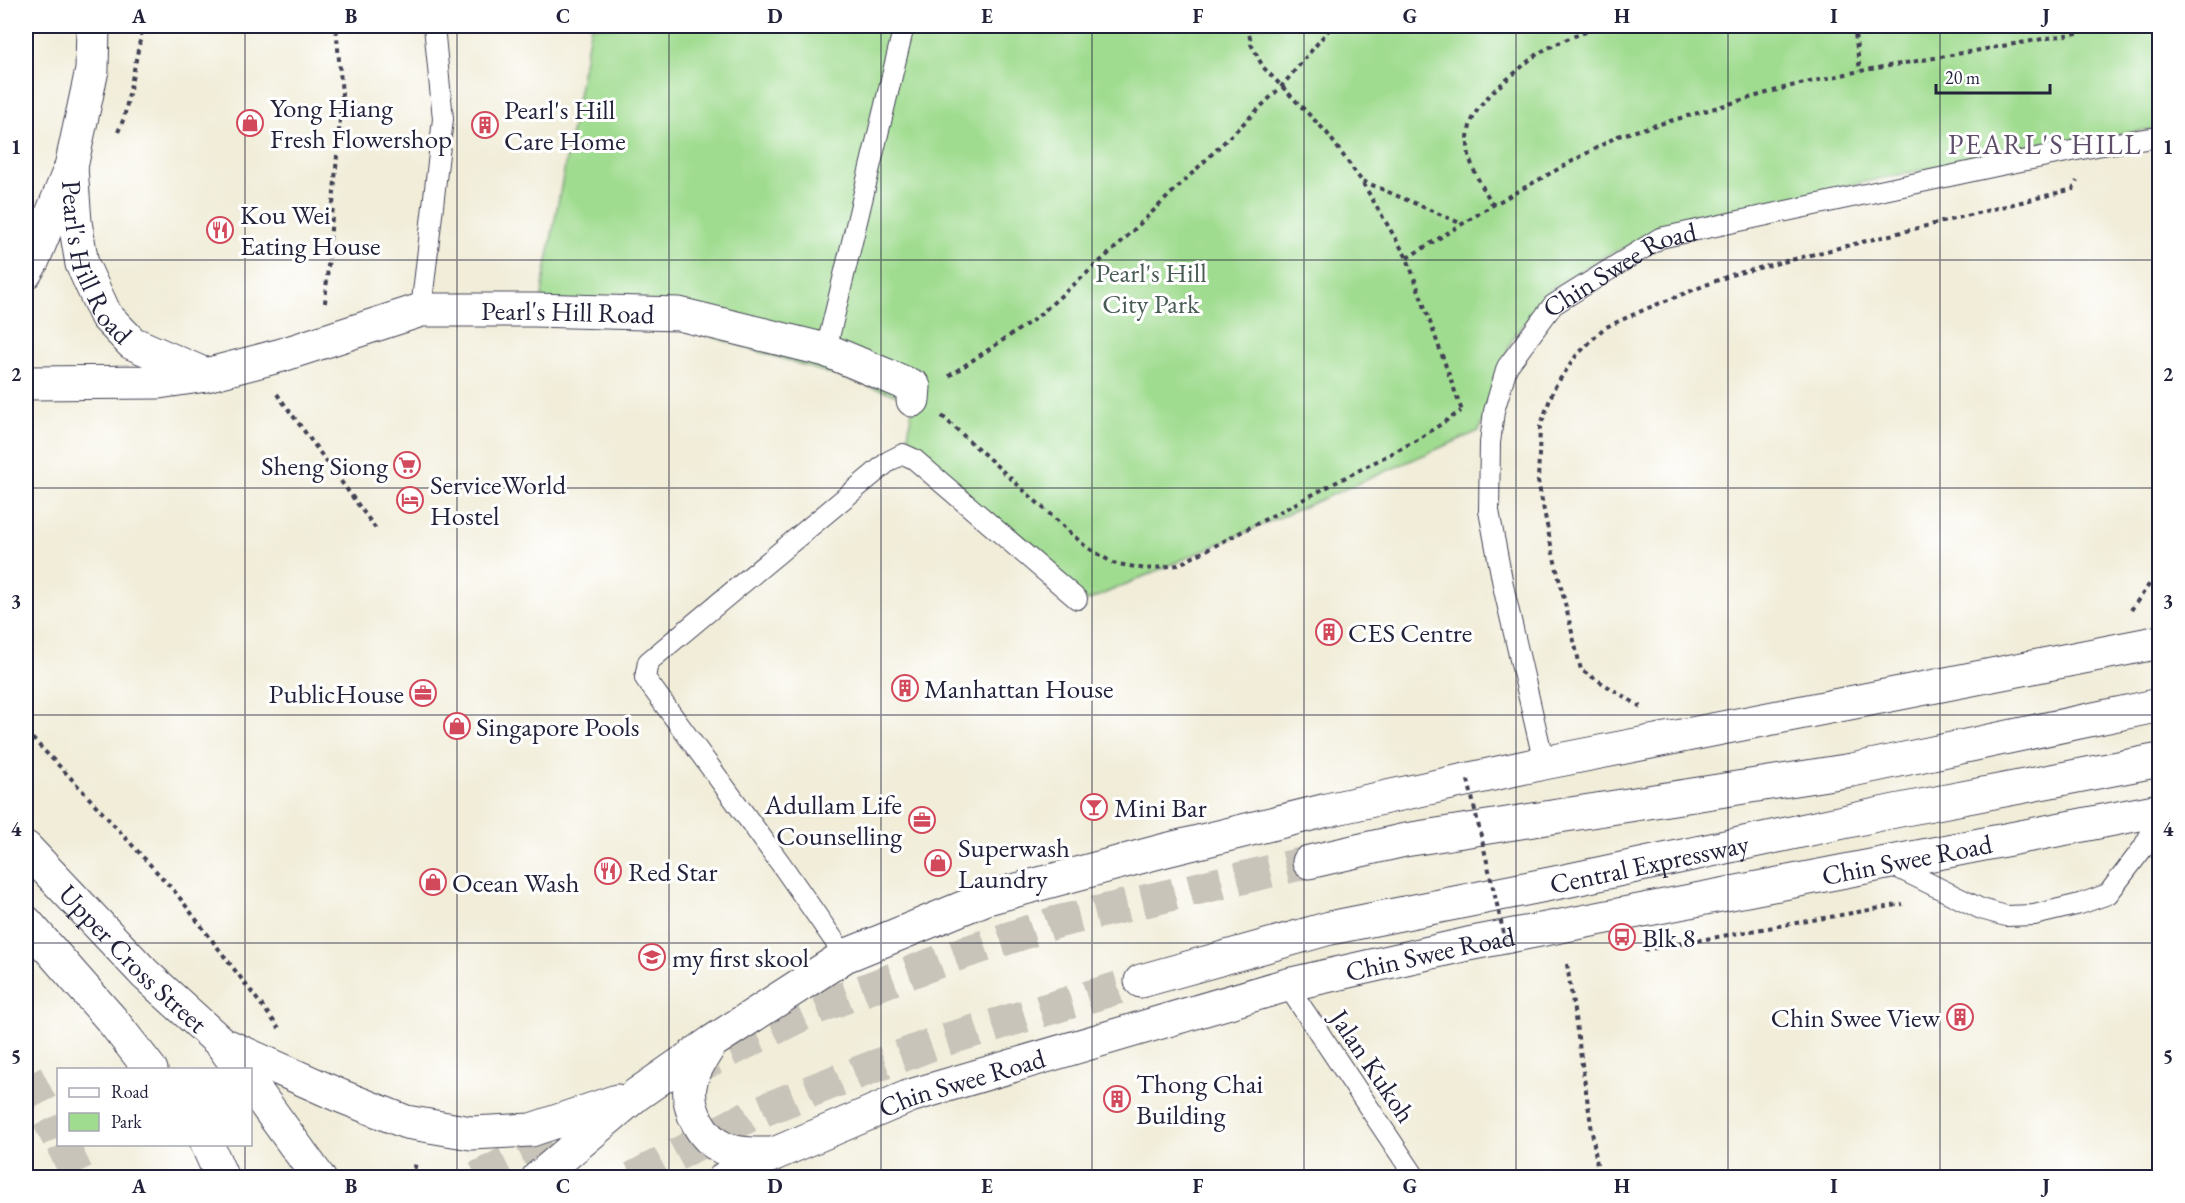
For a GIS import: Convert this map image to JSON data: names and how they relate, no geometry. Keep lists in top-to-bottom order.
{
  "streets": {
    "main road": [
      "Pearl's Hill Road",
      "Chin Swee Road",
      "Central Expressway",
      "Upper Cross Street"
    ],
    "lane": ["Jalan Kukoh"]
  },
  "crossings": [
    ["Chin Swee Road", "Jalan Kukoh"]
  ],
  "districts": ["PEARL'S HILL"],
  "parks": ["Pearl's Hill City Park"],
  "places": {
    "shop": [
      "Yong Hiang Fresh Flowershop",
      "Singapore Pools",
      "Superwash Laundry",
      "Ocean Wash"
    ],
    "building": [
      "Pearl's Hill Care Home",
      "CES Centre",
      "Manhattan House",
      "Chin Swee View",
      "Thong Chai Building"
    ],
    "restaurant": ["Kou Wei Eating House", "Red Star"],
    "supermarket": ["Sheng Siong"],
    "hotel": ["ServiceWorld Hostel"],
    "office": ["PublicHouse", "Adullam Life Counselling"],
    "bar": ["Mini Bar"],
    "bus stop": ["Blk 8"],
    "school or university": ["my first skool"]
  },
  "legend": ["Road", "Park"],
  "scale_bar": "20 m",
  "grid": {
    "columns": [
      "A",
      "B",
      "C",
      "D",
      "E",
      "F",
      "G",
      "H",
      "I",
      "J"
    ],
    "rows": [
      "1",
      "2",
      "3",
      "4",
      "5"
    ]
  }
}
